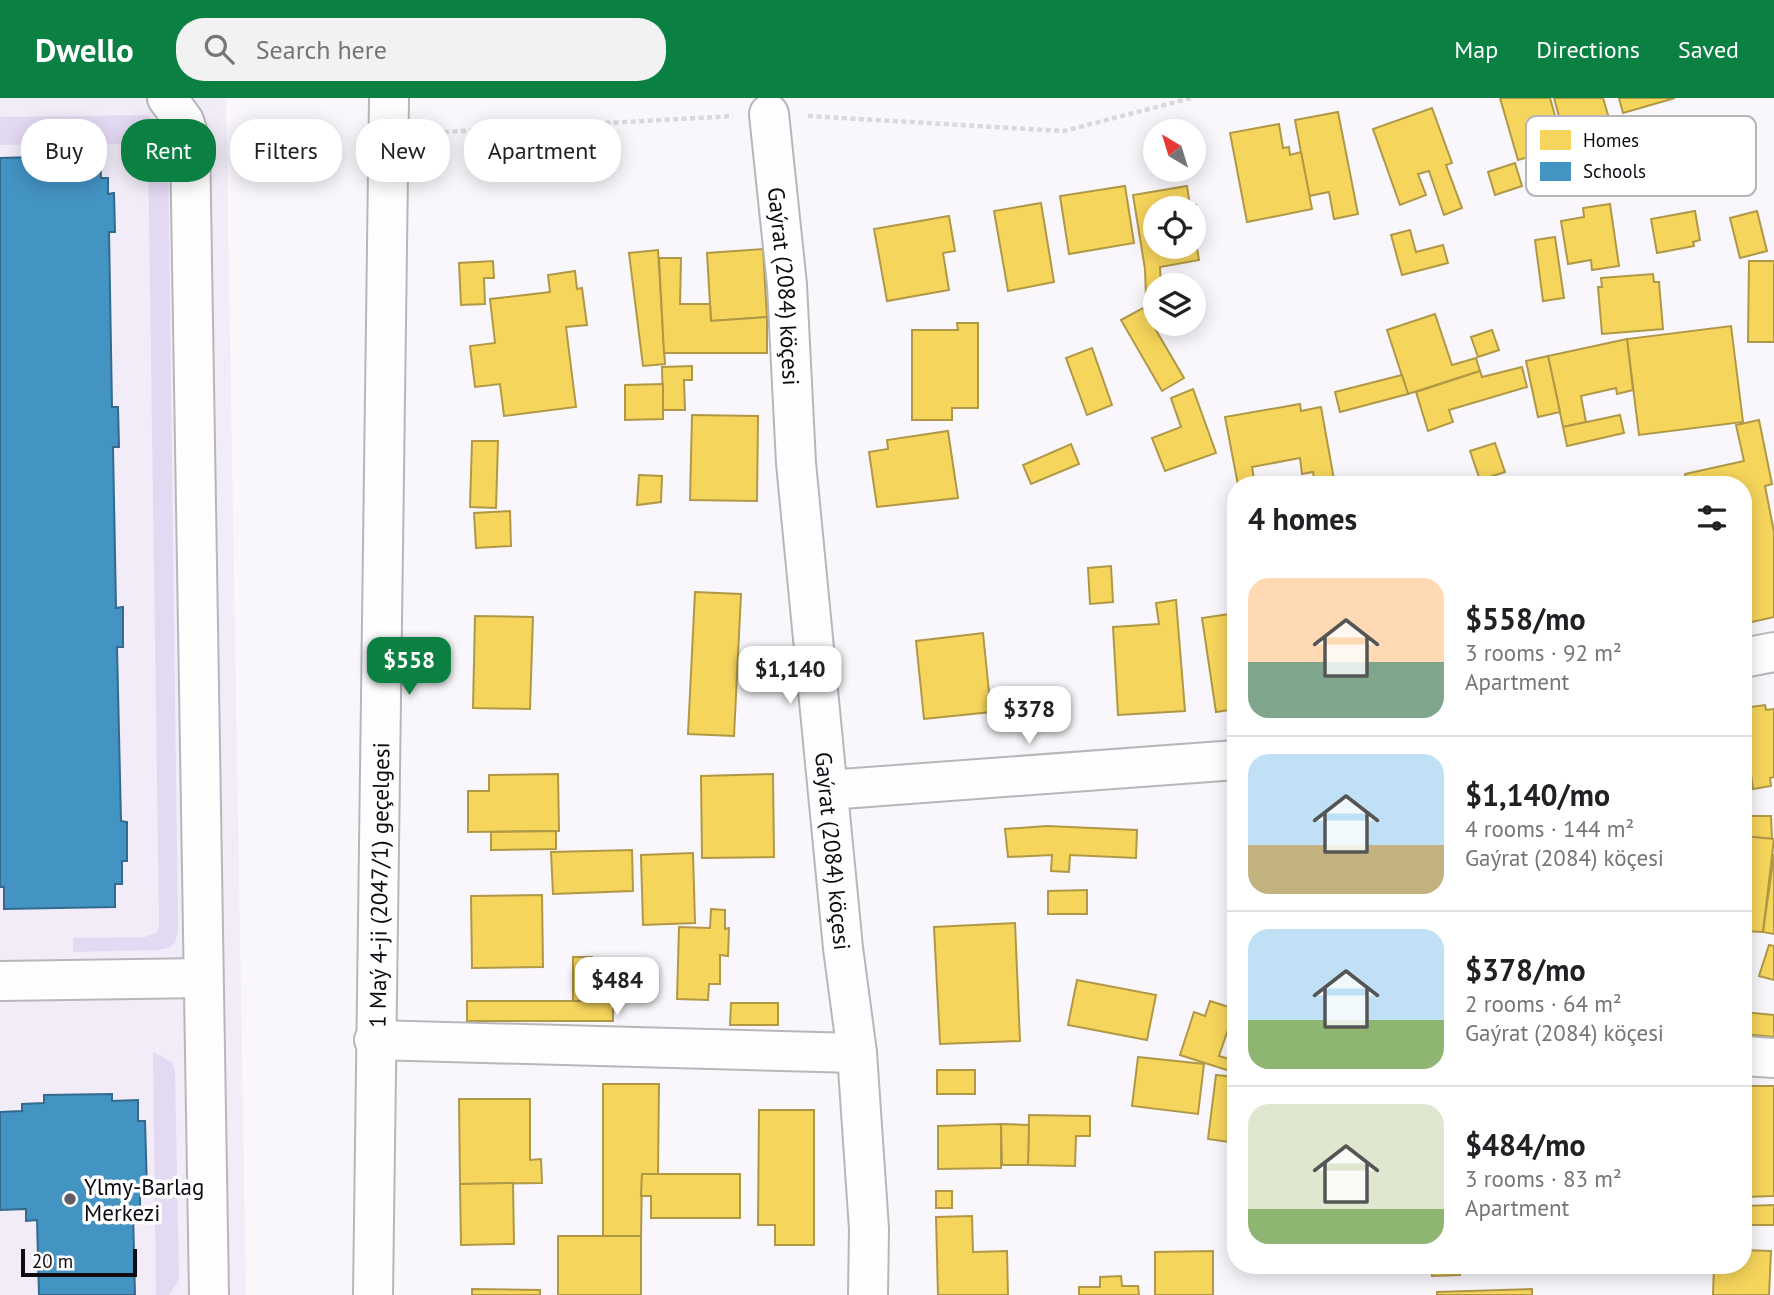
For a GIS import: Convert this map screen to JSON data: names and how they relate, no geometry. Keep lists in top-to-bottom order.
{
  "streets": {
    "street": ["Gaýrat (2084) köçesi", "1 Maý 4-ji (2047/1) geçelgesi"]
  },
  "places": ["Ylmy-Barlag Merkezi"],
  "legend": ["Homes", "Schools"],
  "scale_bar": "20 m",
  "north": "top left",
  "page": {
    "header": "Dwello",
    "search": "Search here",
    "nav": ["Map", "Directions", "Saved"],
    "chip": [
      "Buy",
      "Rent",
      "Filters",
      "New",
      "Apartment"
    ],
    "heading": "4 homes",
    "list": [
      {
        "name": "$558/mo",
        "note": "3 rooms · 92 m² · Apartment"
      },
      {
        "name": "$1,140/mo",
        "note": "4 rooms · 144 m² · Gaýrat (2084) köçesi"
      },
      {
        "name": "$378/mo",
        "note": "2 rooms · 64 m² · Gaýrat (2084) köçesi"
      },
      {
        "name": "$484/mo",
        "note": "3 rooms · 83 m² · Apartment"
      }
    ],
    "price": [
      "$558",
      "$1,140",
      "$378",
      "$484"
    ],
    "scale": "20 m"
  }
}
